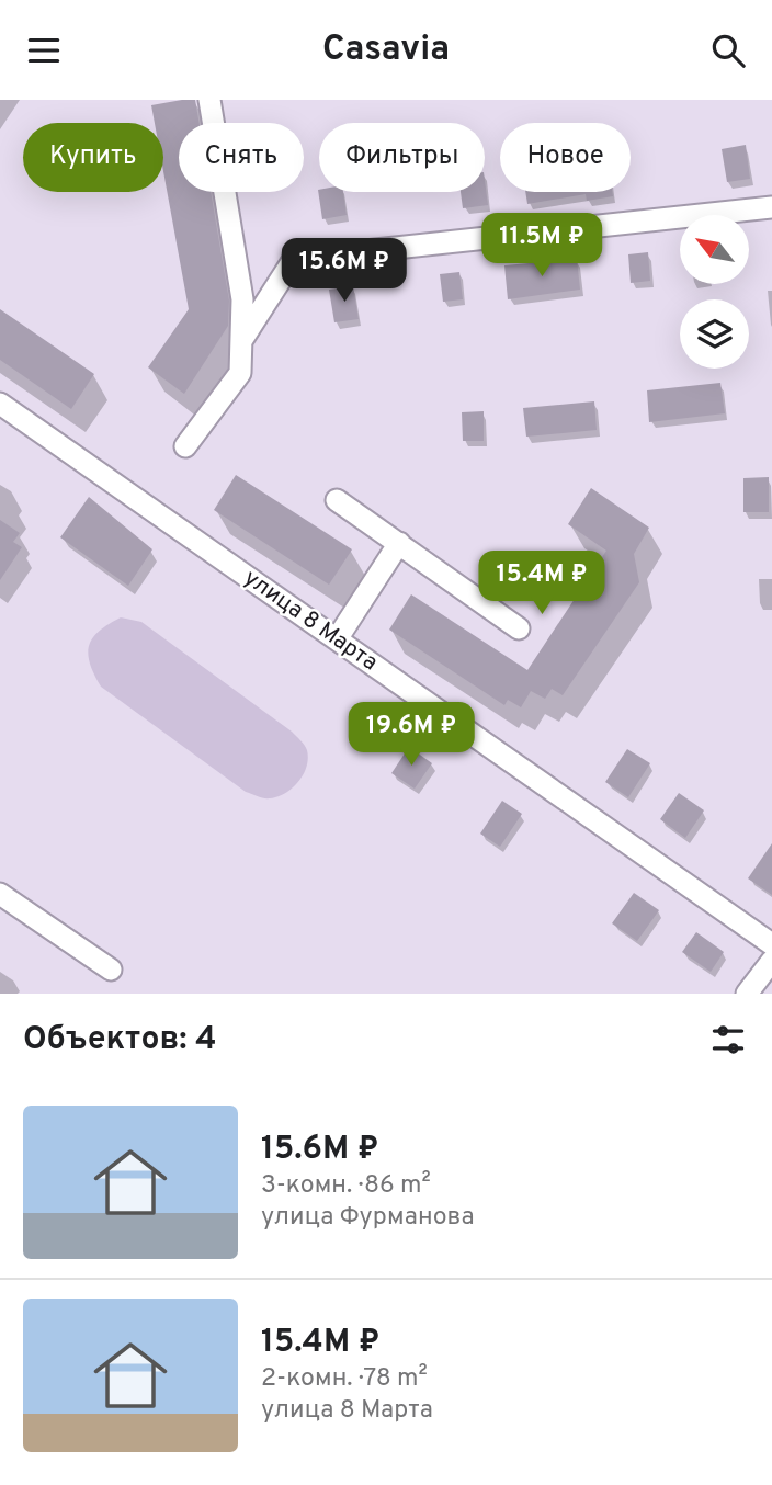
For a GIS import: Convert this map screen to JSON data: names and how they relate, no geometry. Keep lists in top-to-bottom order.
{
  "streets": {
    "street": ["улица 8 Марта"]
  },
  "north": "top left",
  "page": {
    "header": "Casavia",
    "chip": [
      "Купить",
      "Снять",
      "Фильтры",
      "Новое"
    ],
    "price": [
      "11.5M ₽",
      "15.6M ₽",
      "15.4M ₽",
      "19.6M ₽"
    ],
    "heading": "Объектов: 4",
    "list": [
      {
        "name": "15.6M ₽",
        "note": "3-комн. · 86 m² · улица Фурманова"
      },
      {
        "name": "15.4M ₽",
        "note": "2-комн. · 78 m² · улица 8 Марта"
      }
    ]
  }
}
